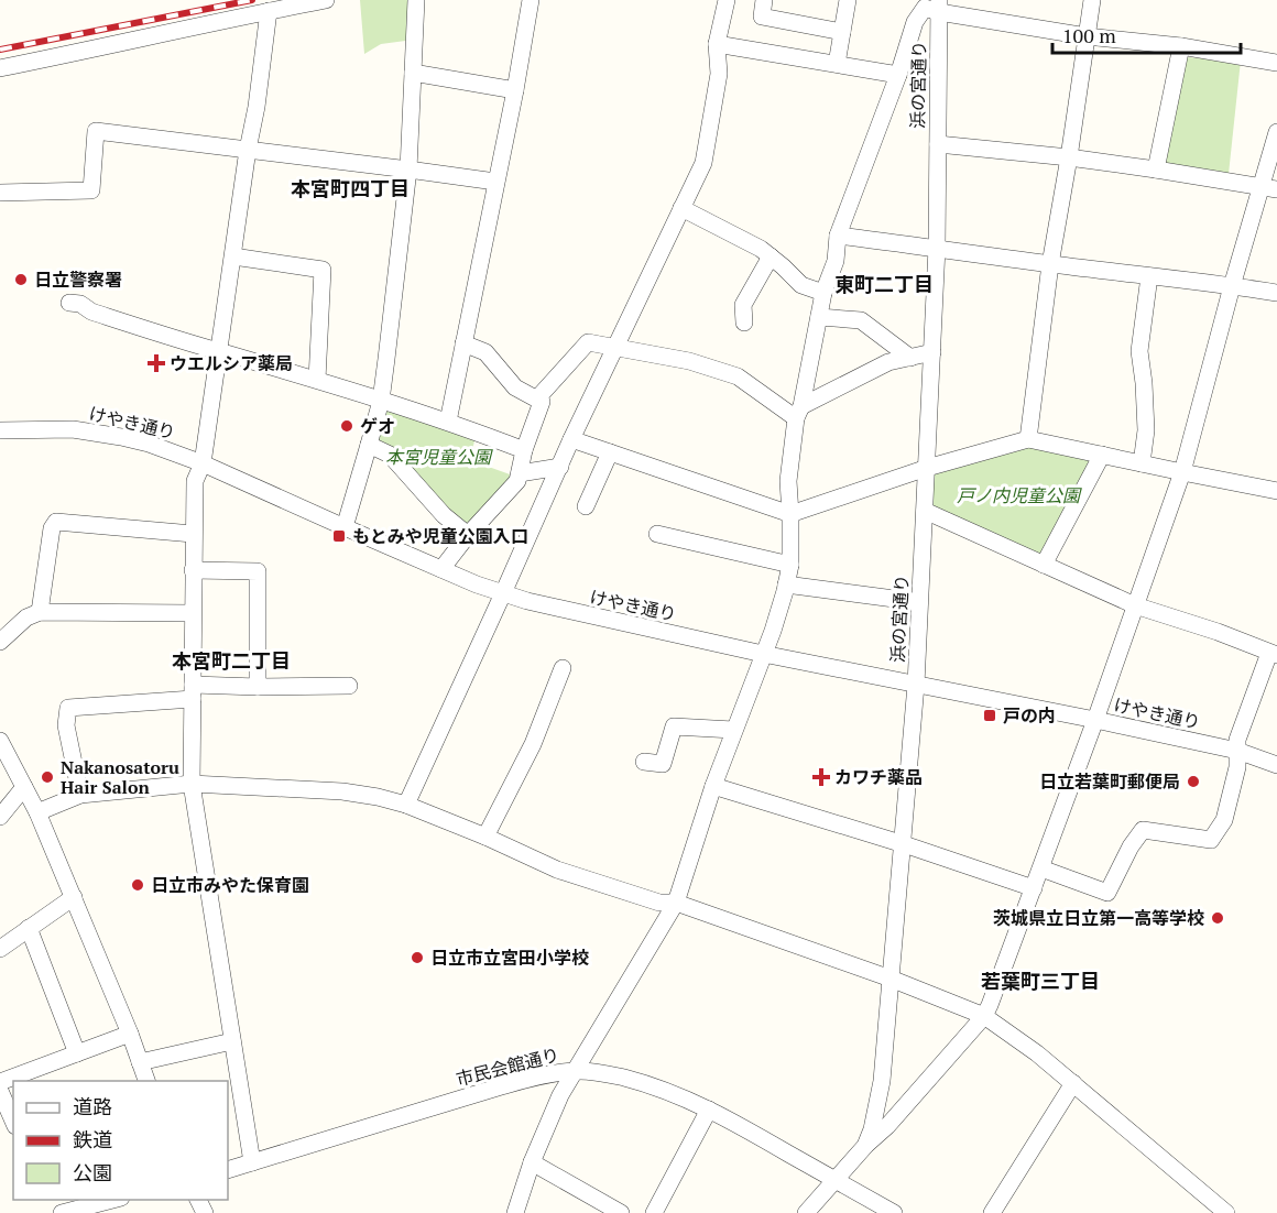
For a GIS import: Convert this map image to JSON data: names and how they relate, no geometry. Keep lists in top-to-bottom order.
{
  "streets": {
    "street": ["浜の宮通り", "けやき通り", "市民会館通り"]
  },
  "crossings": [
    ["浜の宮通り", "けやき通り"],
    ["浜の宮通り", "市民会館通り"]
  ],
  "districts": [
    "本宮町四丁目",
    "東町二丁目",
    "本宮町二丁目",
    "若葉町三丁目"
  ],
  "parks": ["本宮児童公園", "戸ノ内児童公園"],
  "places": {
    "other": [
      "日立警察署",
      "ゲオ",
      "Nakanosatoru Hair Salon",
      "日立若葉町郵便局",
      "日立市みやた保育園",
      "茨城県立日立第一高等学校",
      "日立市立宮田小学校"
    ],
    "health": ["ウエルシア薬局", "カワチ薬品"],
    "transit": ["もとみや児童公園入口", "戸の内"]
  },
  "legend": ["道路", "鉄道", "公園"],
  "scale_bar": "100 m"
}
